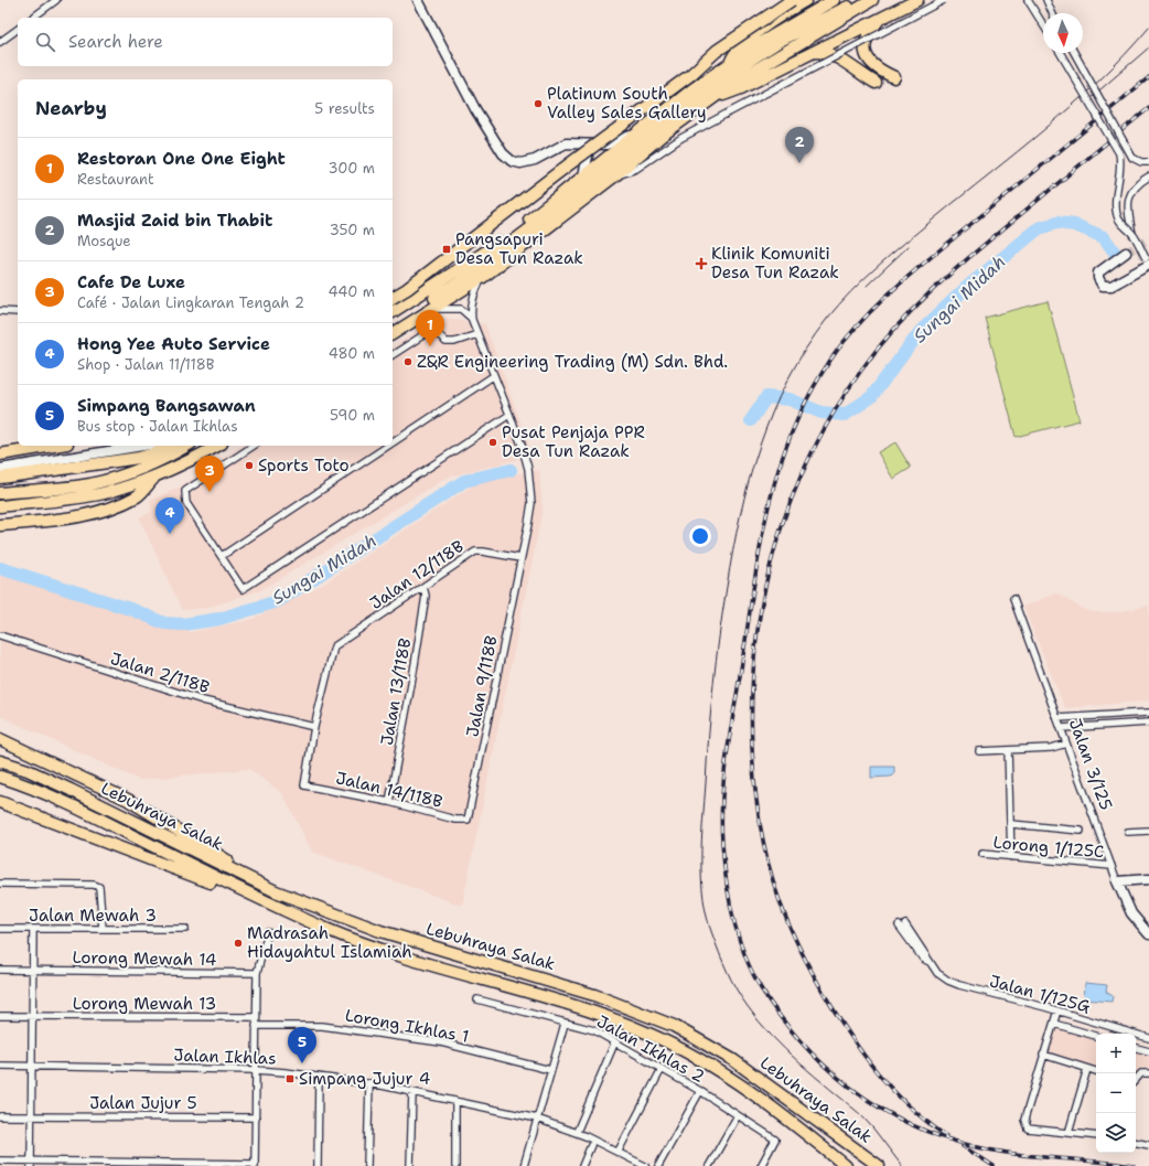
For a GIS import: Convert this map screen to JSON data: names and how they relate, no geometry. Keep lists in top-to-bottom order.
{
  "streets": {
    "highway": ["Lebuhraya Salak"],
    "street": [
      "Jalan 12/118B",
      "Jalan 2/118B",
      "Jalan 9/118B",
      "Jalan 13/118B",
      "Jalan 3/125",
      "Jalan 14/118B",
      "Lorong 1/125C",
      "Jalan Mewah 3",
      "Lorong Mewah 14",
      "Jalan 1/125G",
      "Lorong Mewah 13",
      "Lorong Ikhlas 1",
      "Jalan Ikhlas 2",
      "Jalan Ikhlas",
      "Jalan Jujur 5"
    ]
  },
  "crossings": [
    ["Jalan 12/118B", "Jalan 2/118B"],
    ["Jalan 12/118B", "Jalan 9/118B"],
    ["Jalan 12/118B", "Jalan 13/118B"],
    ["Jalan 12/118B", "Jalan 14/118B"],
    ["Jalan 2/118B", "Jalan 14/118B"],
    ["Jalan 9/118B", "Jalan 14/118B"],
    ["Jalan 13/118B", "Jalan 14/118B"],
    ["Jalan 3/125", "Lorong 1/125C"]
  ],
  "water": ["Sungai Midah"],
  "places": {
    "other": [
      "Platinum South Valley Sales Gallery",
      "Z&R Engineering Trading (M) Sdn. Bhd.",
      "Pusat Penjaja PPR Desa Tun Razak",
      "Sports Toto",
      "Madrasah Hidayahtul Islamiah"
    ],
    "transit": ["Pangsapuri Desa Tun Razak", "Simpang Jujur 4"],
    "health": ["Klinik Komuniti Desa Tun Razak"]
  },
  "north": "bottom",
  "page": {
    "search": "Search here",
    "heading": ["Nearby", "5 results"],
    "pins": [
      "2",
      "1",
      "3",
      "4",
      "5"
    ],
    "list": [
      {
        "mark": "1",
        "name": "Restoran One One Eight",
        "note": "Restaurant",
        "value": "300 m"
      },
      {
        "mark": "2",
        "name": "Masjid Zaid bin Thabit",
        "note": "Mosque",
        "value": "350 m"
      },
      {
        "mark": "3",
        "name": "Cafe De Luxe",
        "note": "Café · Jalan Lingkaran Tengah 2",
        "value": "440 m"
      },
      {
        "mark": "4",
        "name": "Hong Yee Auto Service",
        "note": "Shop · Jalan 11/118B",
        "value": "480 m"
      },
      {
        "mark": "5",
        "name": "Simpang Bangsawan",
        "note": "Bus stop · Jalan Ikhlas",
        "value": "590 m"
      }
    ],
    "map_buttons": ["+", "−"]
  }
}
